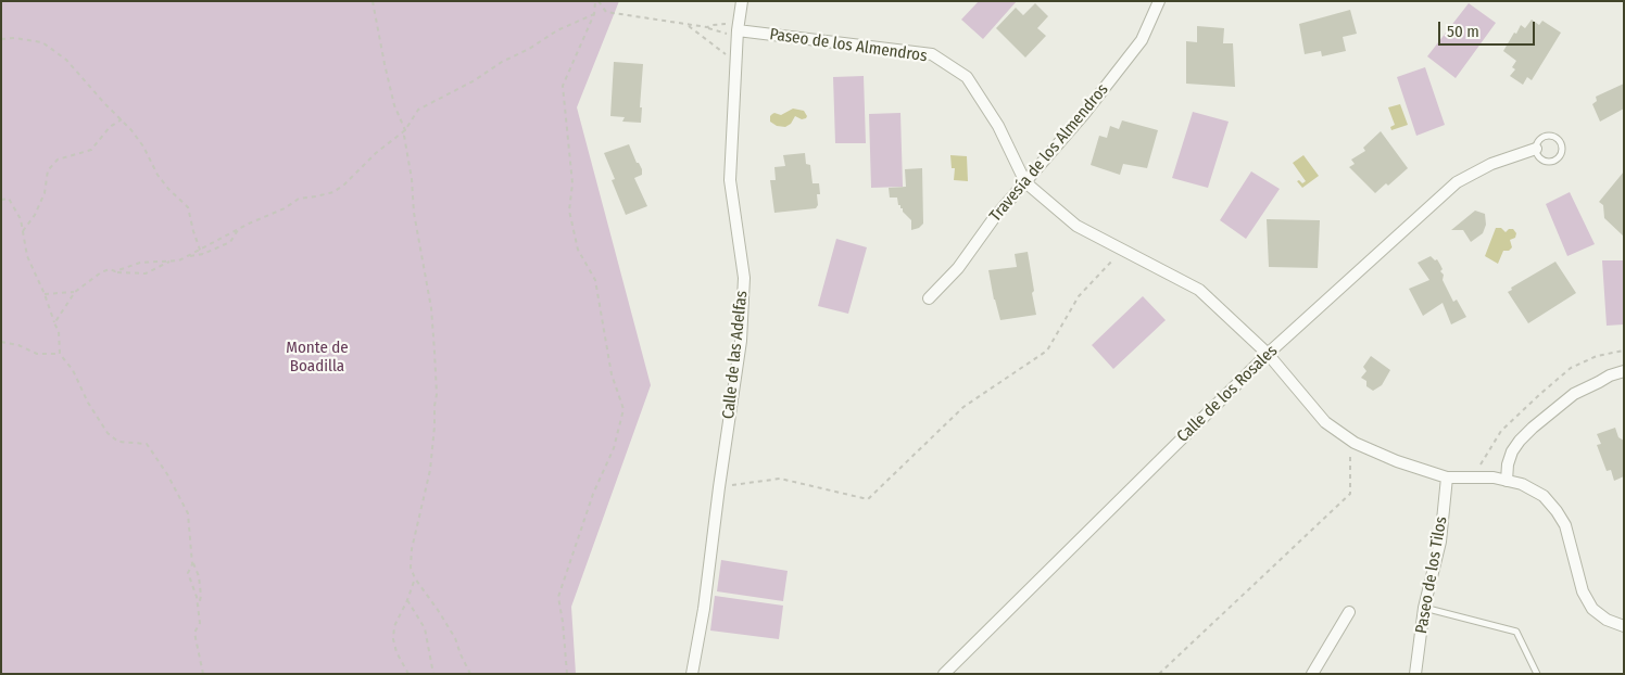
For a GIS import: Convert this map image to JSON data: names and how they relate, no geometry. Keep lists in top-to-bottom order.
{
  "streets": {
    "street": [
      "Paseo de los Almendros",
      "Travesía de los Almendros",
      "Calle de las Adelfas",
      "Calle de los Rosales",
      "Paseo de los Tilos"
    ]
  },
  "crossings": [
    ["Paseo de los Almendros", "Travesía de los Almendros"],
    ["Paseo de los Almendros", "Calle de las Adelfas"],
    ["Paseo de los Almendros", "Calle de los Rosales"],
    ["Paseo de los Almendros", "Paseo de los Tilos"]
  ],
  "parks": ["Monte de Boadilla"],
  "scale_bar": "50 m"
}
